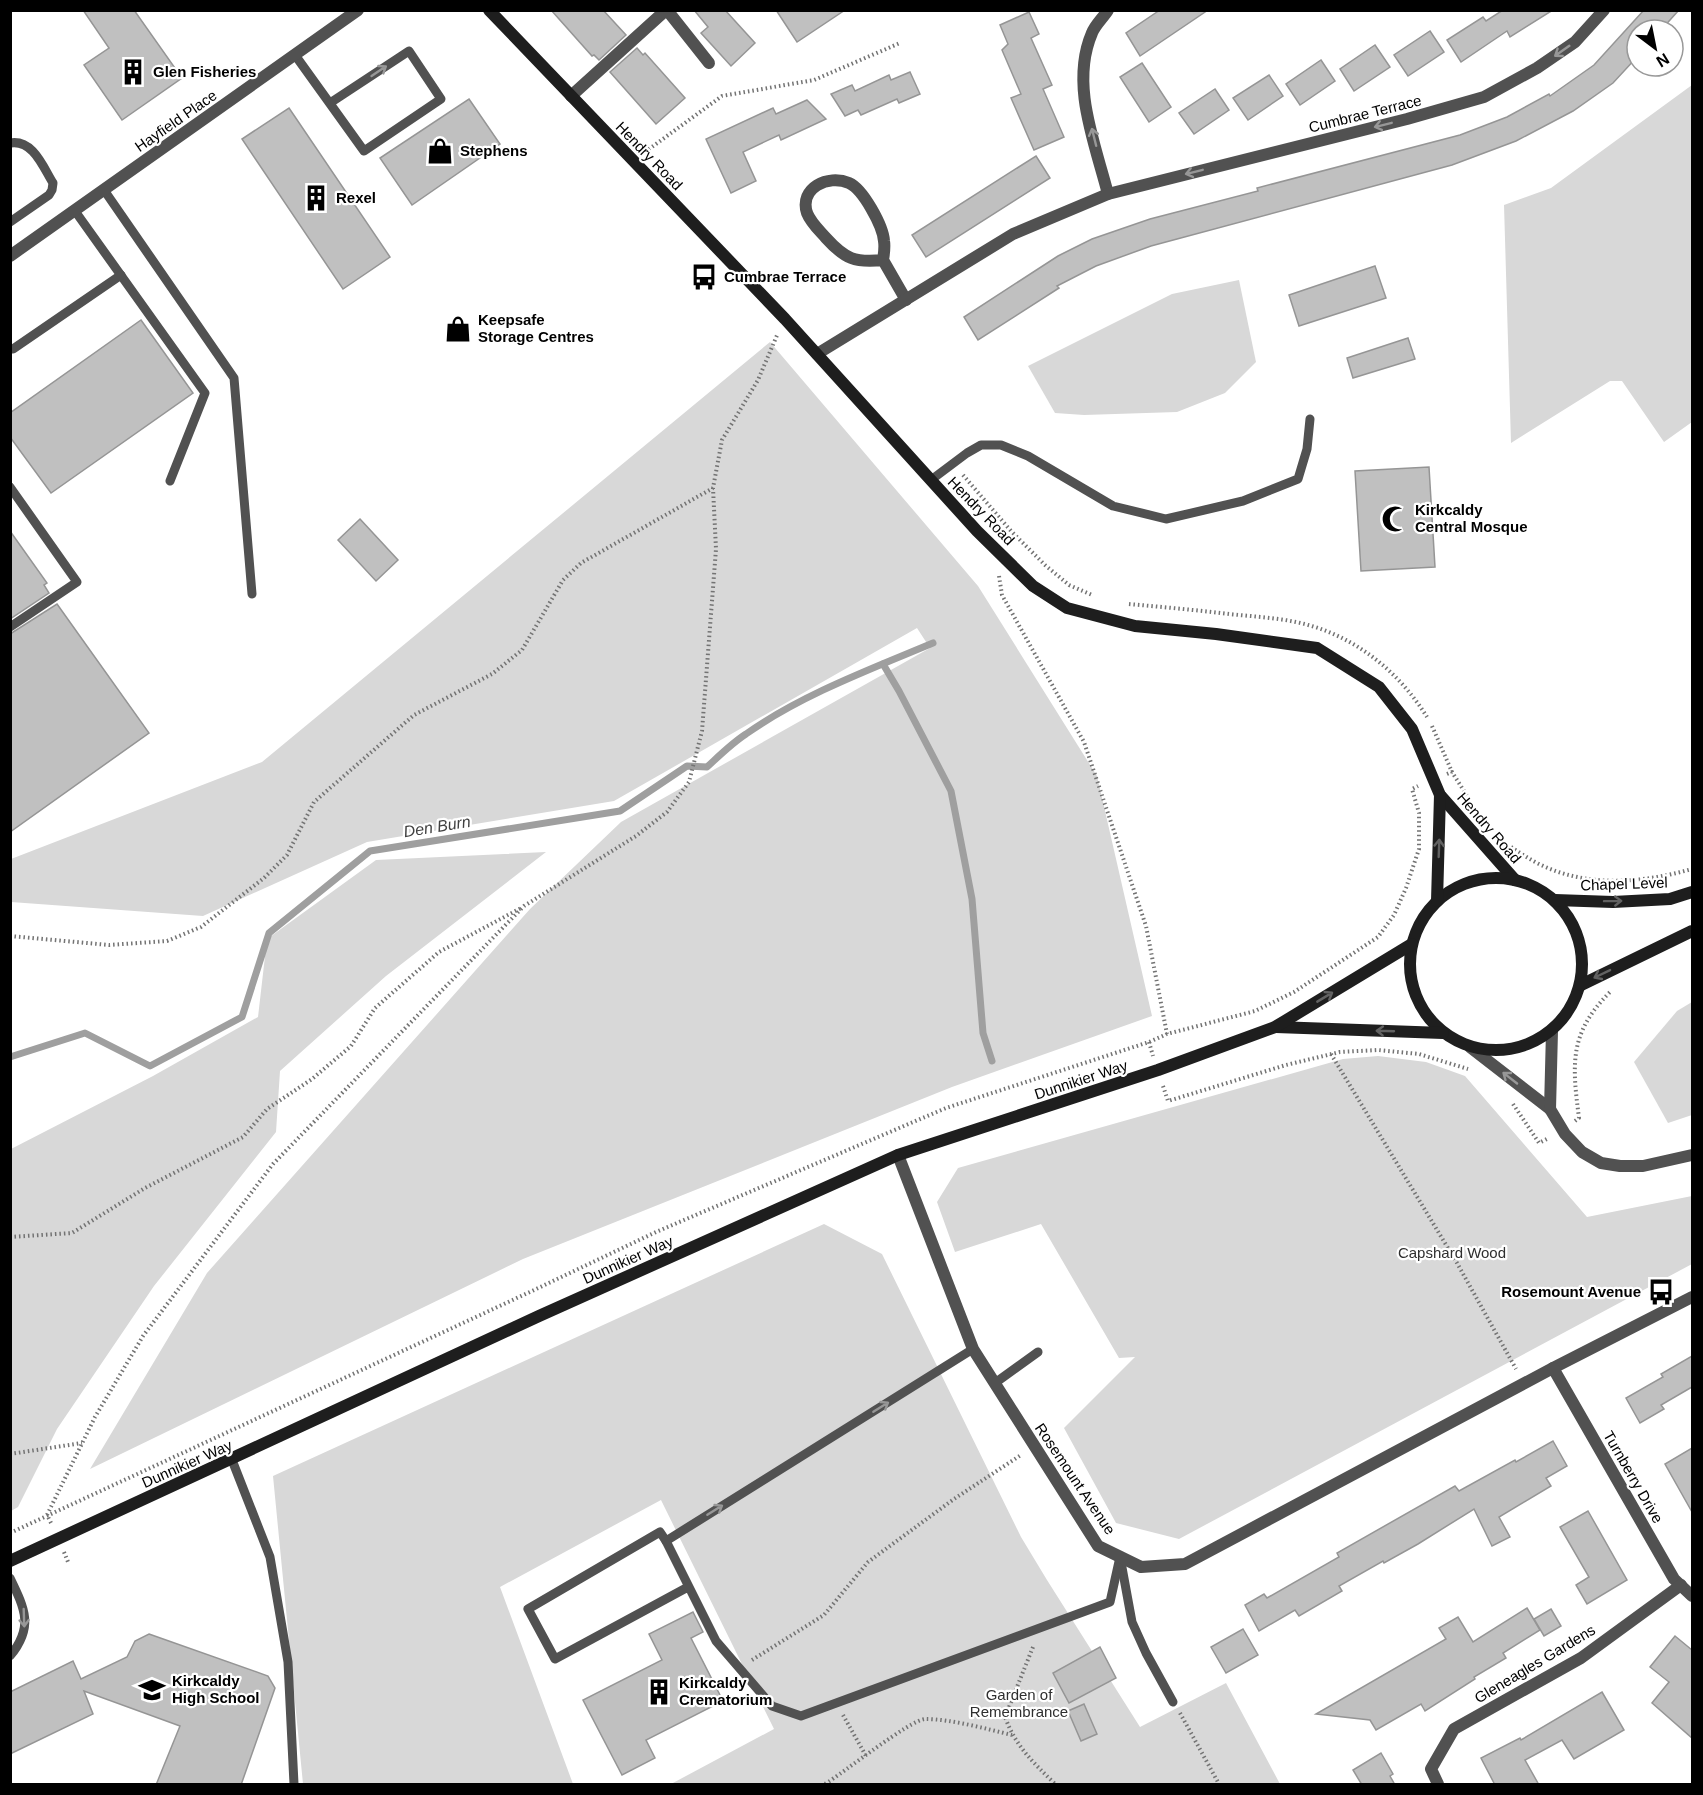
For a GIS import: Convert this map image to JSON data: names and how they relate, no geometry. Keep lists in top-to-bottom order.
{
  "streets": {
    "main road": ["Hendry Road", "Chapel Level", "Dunnikier Way"],
    "street": [
      "Cumbrae Terrace",
      "Hayfield Place",
      "Turnberry Drive",
      "Rosemount Avenue",
      "Gleneagles Gardens"
    ]
  },
  "crossings": [
    ["Cumbrae Terrace", "Hendry Road"],
    ["Hendry Road", "Chapel Level"],
    ["Hendry Road", "Dunnikier Way"],
    ["Chapel Level", "Dunnikier Way"],
    ["Dunnikier Way", "Rosemount Avenue"],
    ["Turnberry Drive", "Rosemount Avenue"],
    ["Turnberry Drive", "Gleneagles Gardens"]
  ],
  "one_way": ["Cumbrae Terrace"],
  "water": ["Den Burn"],
  "parks": ["Capshard Wood", "Garden of Remembrance"],
  "places": {
    "building": ["Glen Fisheries", "Rexel", "Kirkcaldy Crematorium"],
    "shop": ["Stephens", "Keepsafe Storage Centres"],
    "bus stop": ["Cumbrae Terrace", "Rosemount Avenue"],
    "mosque": ["Kirkcaldy Central Mosque"],
    "school or university": ["Kirkcaldy High School"]
  },
  "north": "bottom right"
}
